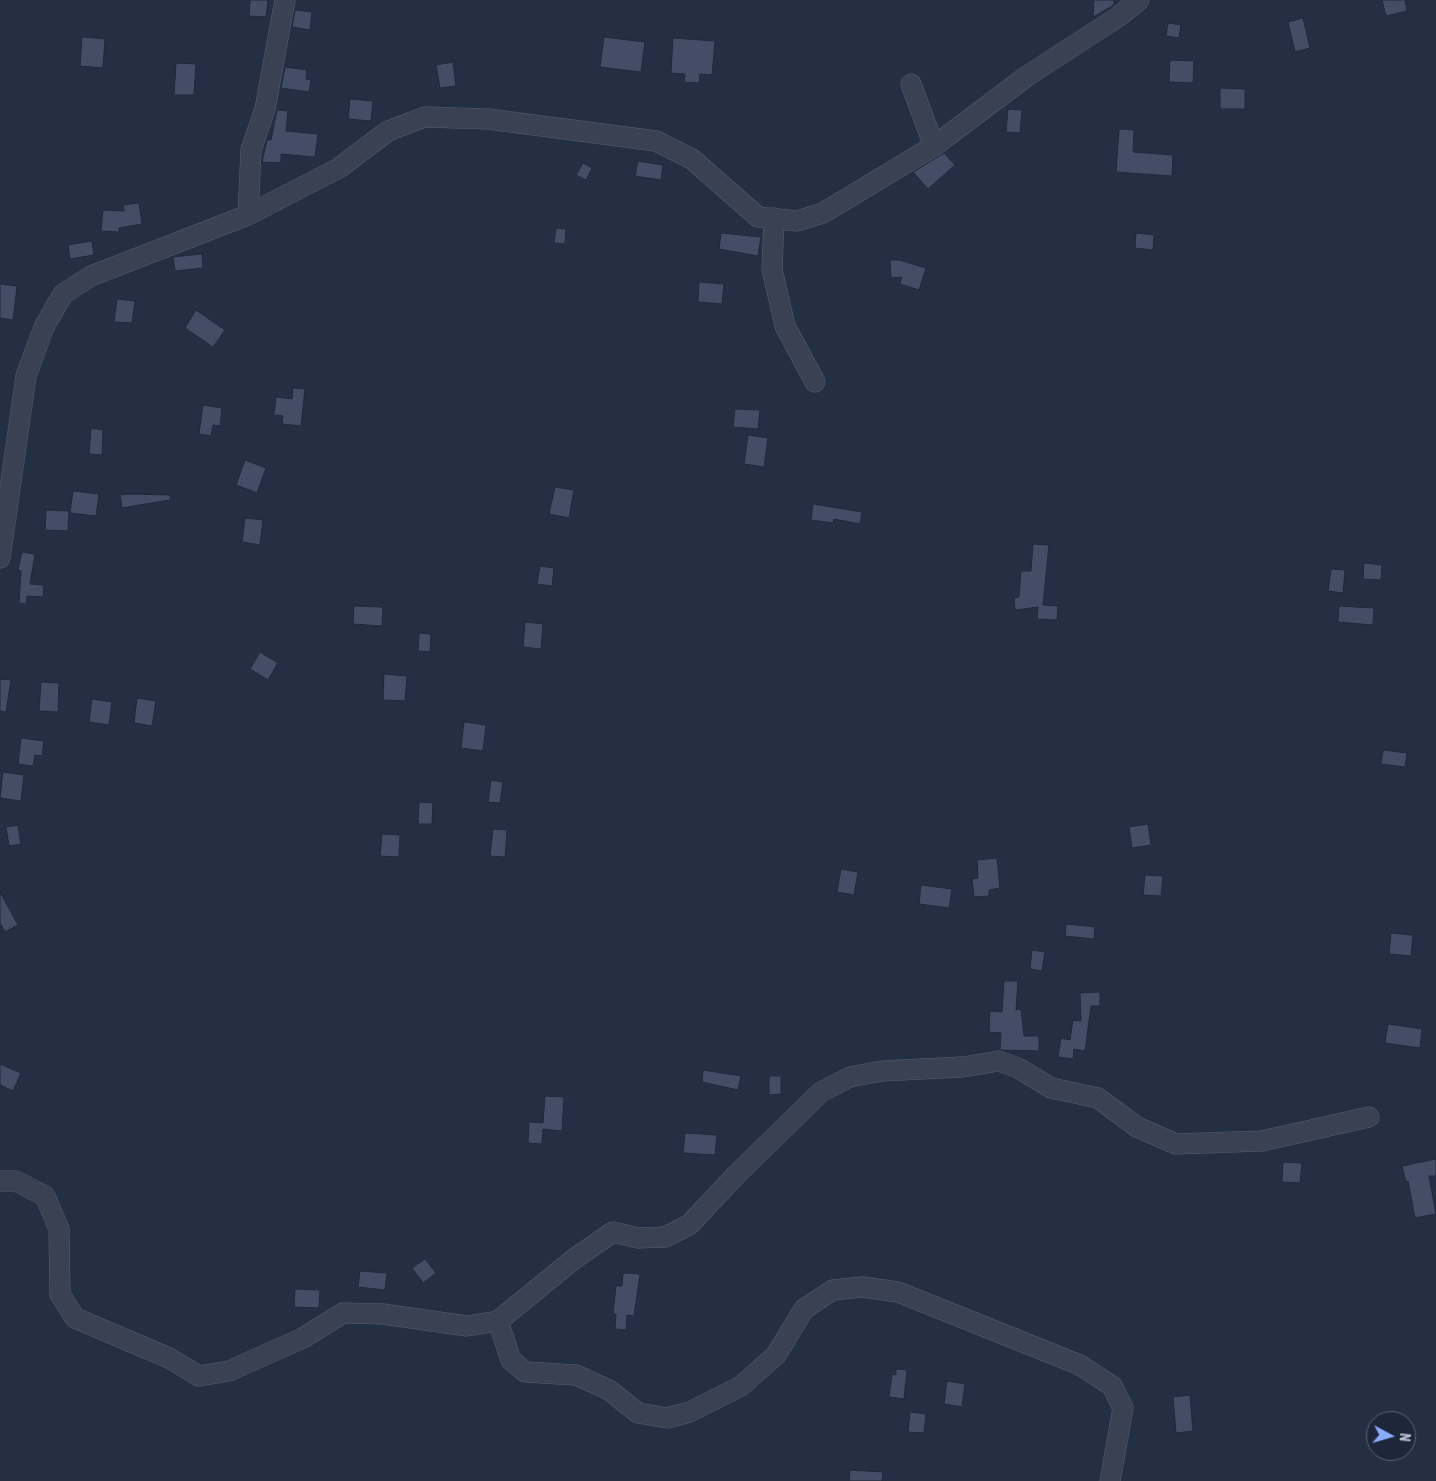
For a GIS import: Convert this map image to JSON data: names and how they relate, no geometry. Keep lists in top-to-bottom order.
{
  "north": "right"
}
